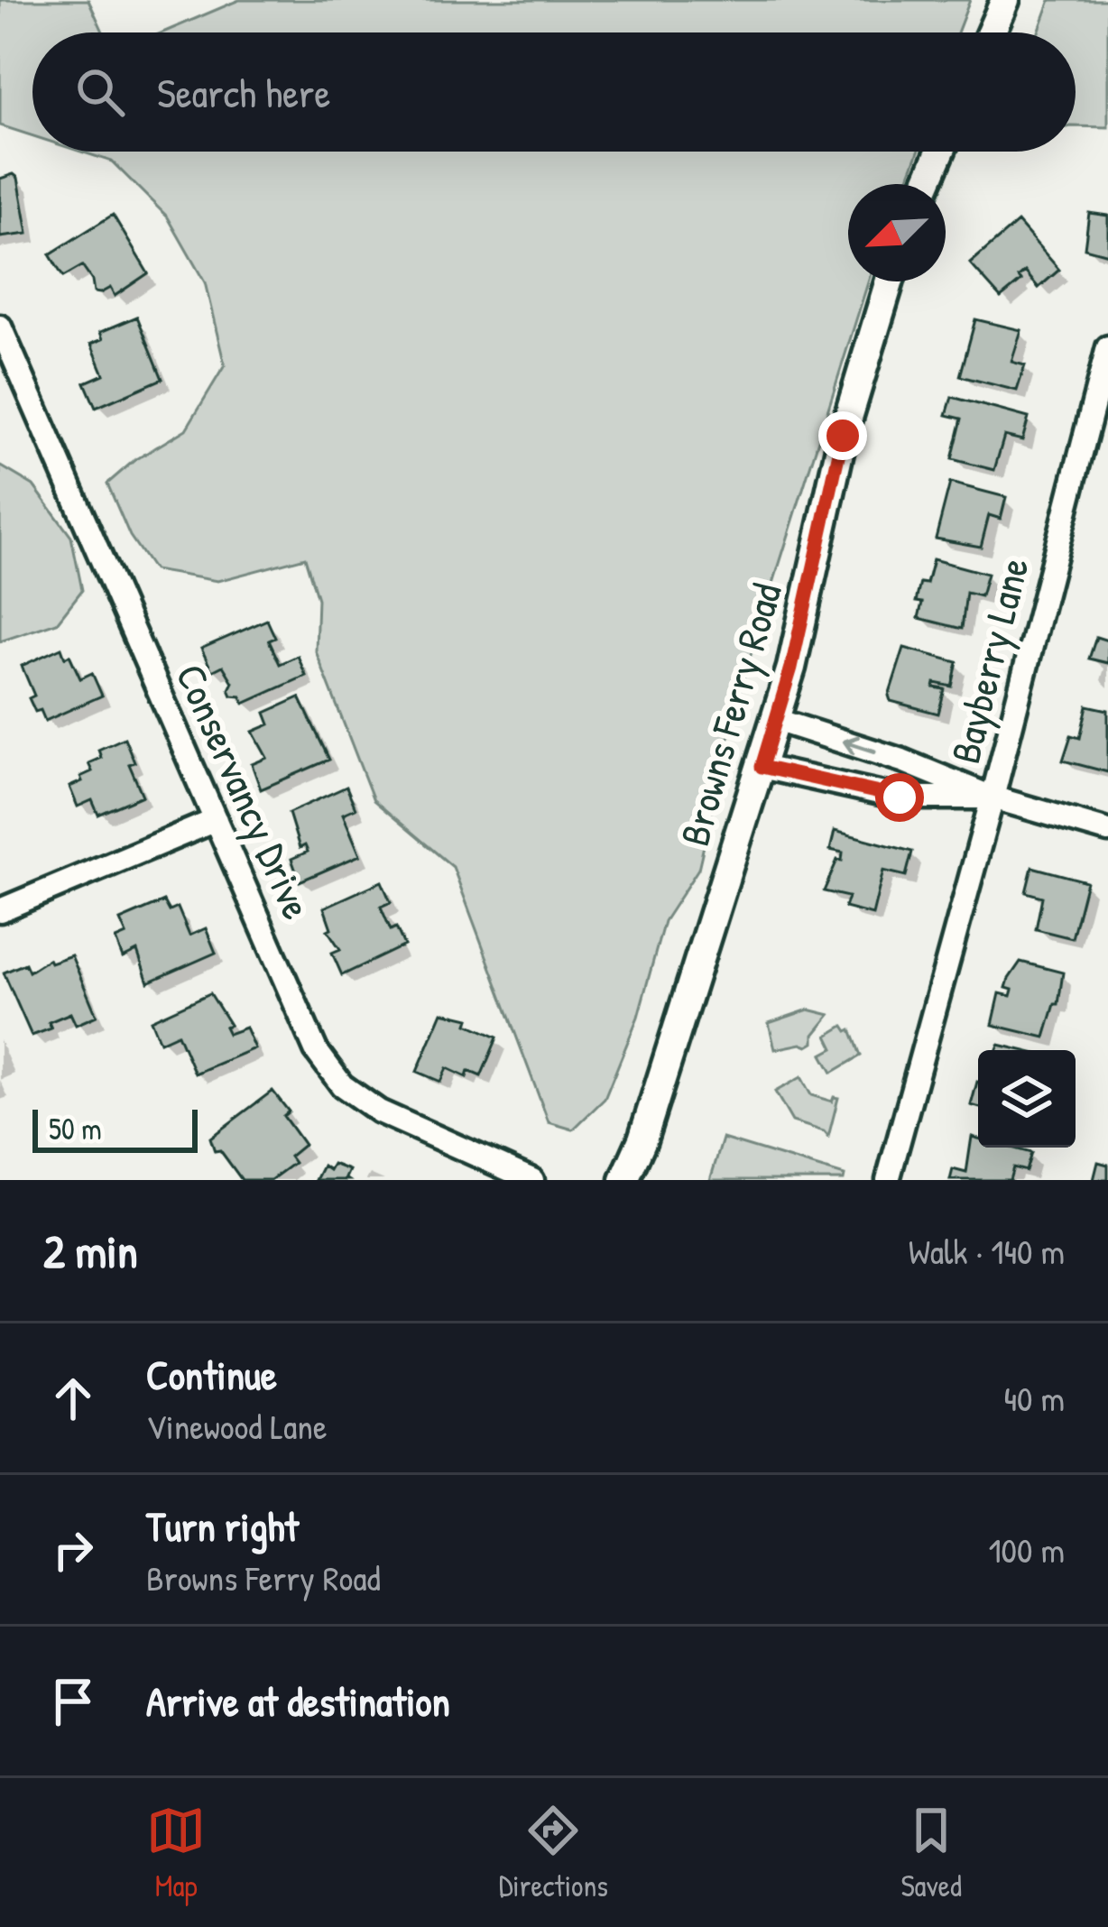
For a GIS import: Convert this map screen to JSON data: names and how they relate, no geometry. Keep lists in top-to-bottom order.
{
  "streets": {
    "street": ["Bayberry Lane", "Browns Ferry Road", "Conservancy Drive"]
  },
  "scale_bar": "50 m",
  "north": "bottom left",
  "page": {
    "search": "Search here",
    "scale": "50 m",
    "heading": ["2 min", "Walk · 140 m"],
    "list": [
      ["Continue", "Vinewood Lane", "40 m"],
      ["Turn right", "Browns Ferry Road", "100 m"],
      "Arrive at destination"
    ],
    "nav": ["Map", "Directions", "Saved"]
  }
}
